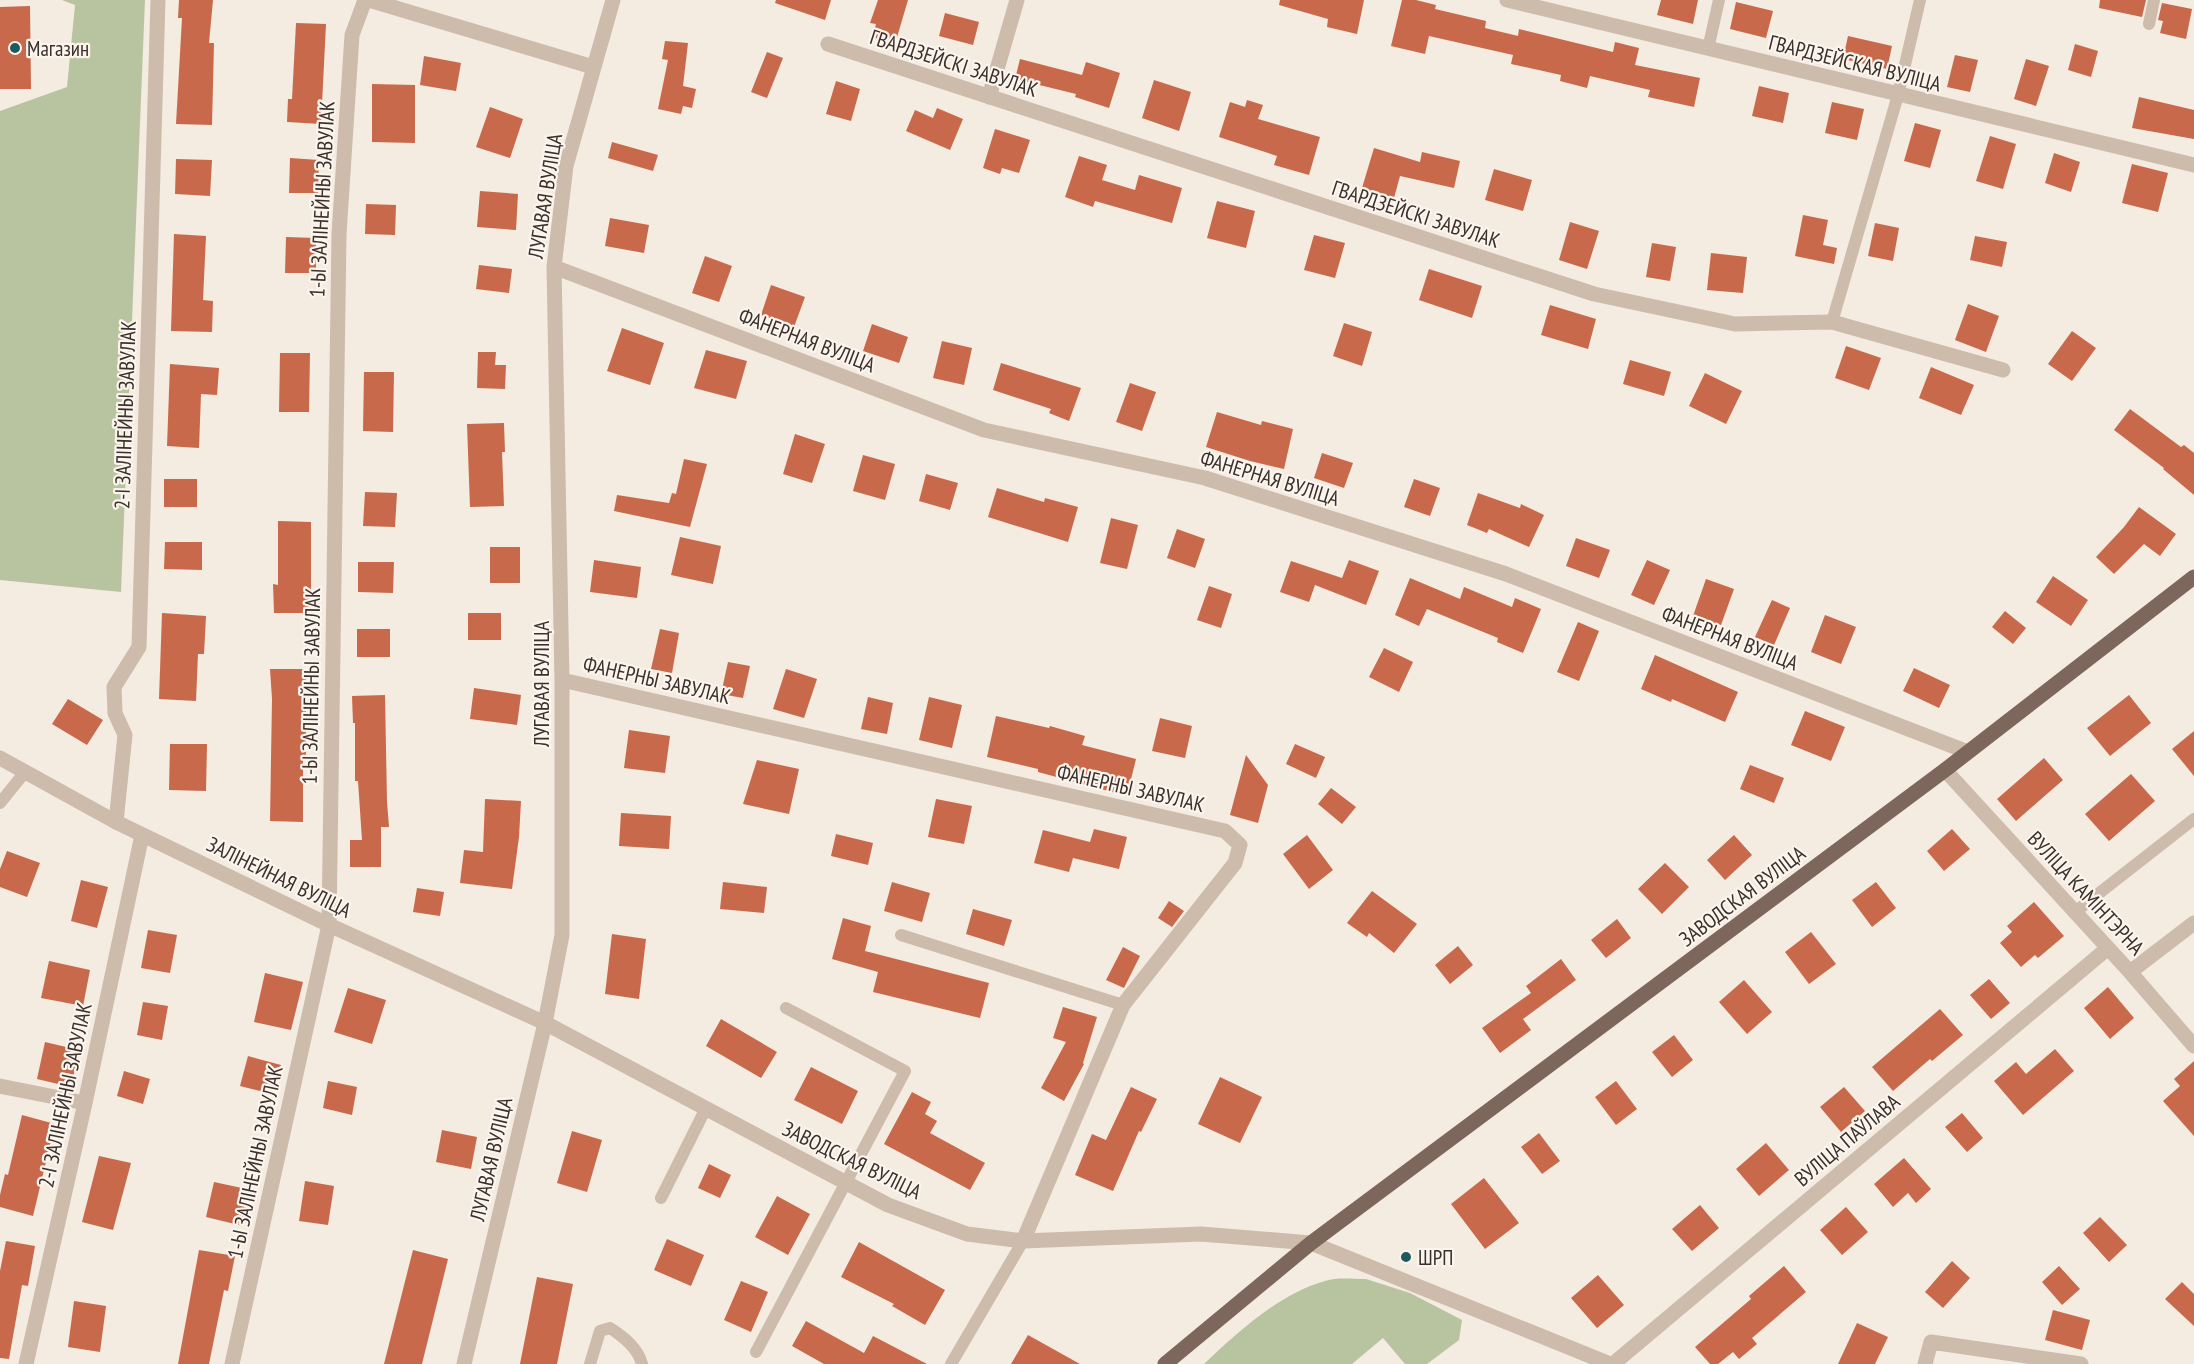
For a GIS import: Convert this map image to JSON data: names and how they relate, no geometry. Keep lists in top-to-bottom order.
{
  "streets": {
    "main road": ["ЗАВОДСКАЯ ВУЛІЦА"],
    "street": [
      "ГВАРДЗЕЙСКІ ЗАВУЛАК",
      "ГВАРДЗЕЙСКАЯ ВУЛІЦА",
      "ЛУГАВАЯ ВУЛІЦА",
      "1-Ы ЗАЛІНЕЙНЫ ЗАВУЛАК",
      "ФАНЕРНАЯ ВУЛІЦА",
      "2-І ЗАЛІНЕЙНЫ ЗАВУЛАК",
      "ФАНЕРНЫ ЗАВУЛАК",
      "ЗАЛІНЕЙНАЯ ВУЛІЦА",
      "ВУЛІЦА КАМІНТЭРНА",
      "ВУЛІЦА ПАЎЛАВА"
    ]
  },
  "crossings": [
    ["ЛУГАВАЯ ВУЛІЦА", "ФАНЕРНАЯ ВУЛІЦА"],
    ["ЛУГАВАЯ ВУЛІЦА", "ФАНЕРНЫ ЗАВУЛАК"],
    ["ЛУГАВАЯ ВУЛІЦА", "ЗАЛІНЕЙНАЯ ВУЛІЦА"],
    ["ЛУГАВАЯ ВУЛІЦА", "ЗАВОДСКАЯ ВУЛІЦА"],
    ["1-Ы ЗАЛІНЕЙНЫ ЗАВУЛАК", "ЗАЛІНЕЙНАЯ ВУЛІЦА"],
    ["ФАНЕРНАЯ ВУЛІЦА", "ЗАВОДСКАЯ ВУЛІЦА"],
    ["2-І ЗАЛІНЕЙНЫ ЗАВУЛАК", "ЗАЛІНЕЙНАЯ ВУЛІЦА"],
    ["ФАНЕРНЫ ЗАВУЛАК", "ЗАВОДСКАЯ ВУЛІЦА"],
    ["ЗАЛІНЕЙНАЯ ВУЛІЦА", "ЗАВОДСКАЯ ВУЛІЦА"],
    ["ВУЛІЦА КАМІНТЭРНА", "ЗАВОДСКАЯ ВУЛІЦА"],
    ["ВУЛІЦА КАМІНТЭРНА", "ВУЛІЦА ПАЎЛАВА"]
  ],
  "places": ["Магазин", "ШРП"]
}
